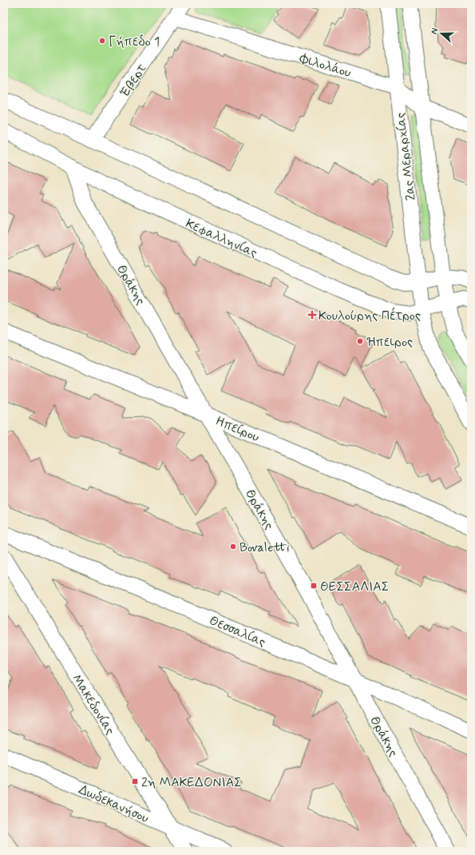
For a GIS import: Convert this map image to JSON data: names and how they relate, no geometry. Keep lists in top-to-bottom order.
{
  "streets": {
    "street": [
      "Φιλολάου",
      "Έβερτ",
      "2ας Μεραρχίας",
      "Κεφαλληνίας",
      "Θράκης",
      "Ηπείρου",
      "Θεσσαλίας",
      "Μακεδονίας",
      "Δωδεκανήσου"
    ]
  },
  "crossings": [
    ["Φιλολάου", "Έβερτ"],
    ["Φιλολάου", "2ας Μεραρχίας"],
    ["2ας Μεραρχίας", "Κεφαλληνίας"],
    ["Κεφαλληνίας", "Θράκης"],
    ["Θράκης", "Ηπείρου"],
    ["Θράκης", "Θεσσαλίας"],
    ["Μακεδονίας", "Δωδεκανήσου"]
  ],
  "places": {
    "other": ["Γήπεδο 1", "Ήπειρος", "Bovaletti"],
    "health": ["Κουλούρης Πέτρος"],
    "transit": ["ΘΕΣΣΑΛΙΑΣ", "2η ΜΑΚΕΔΟΝΙΑΣ"]
  },
  "north": "left"
}
